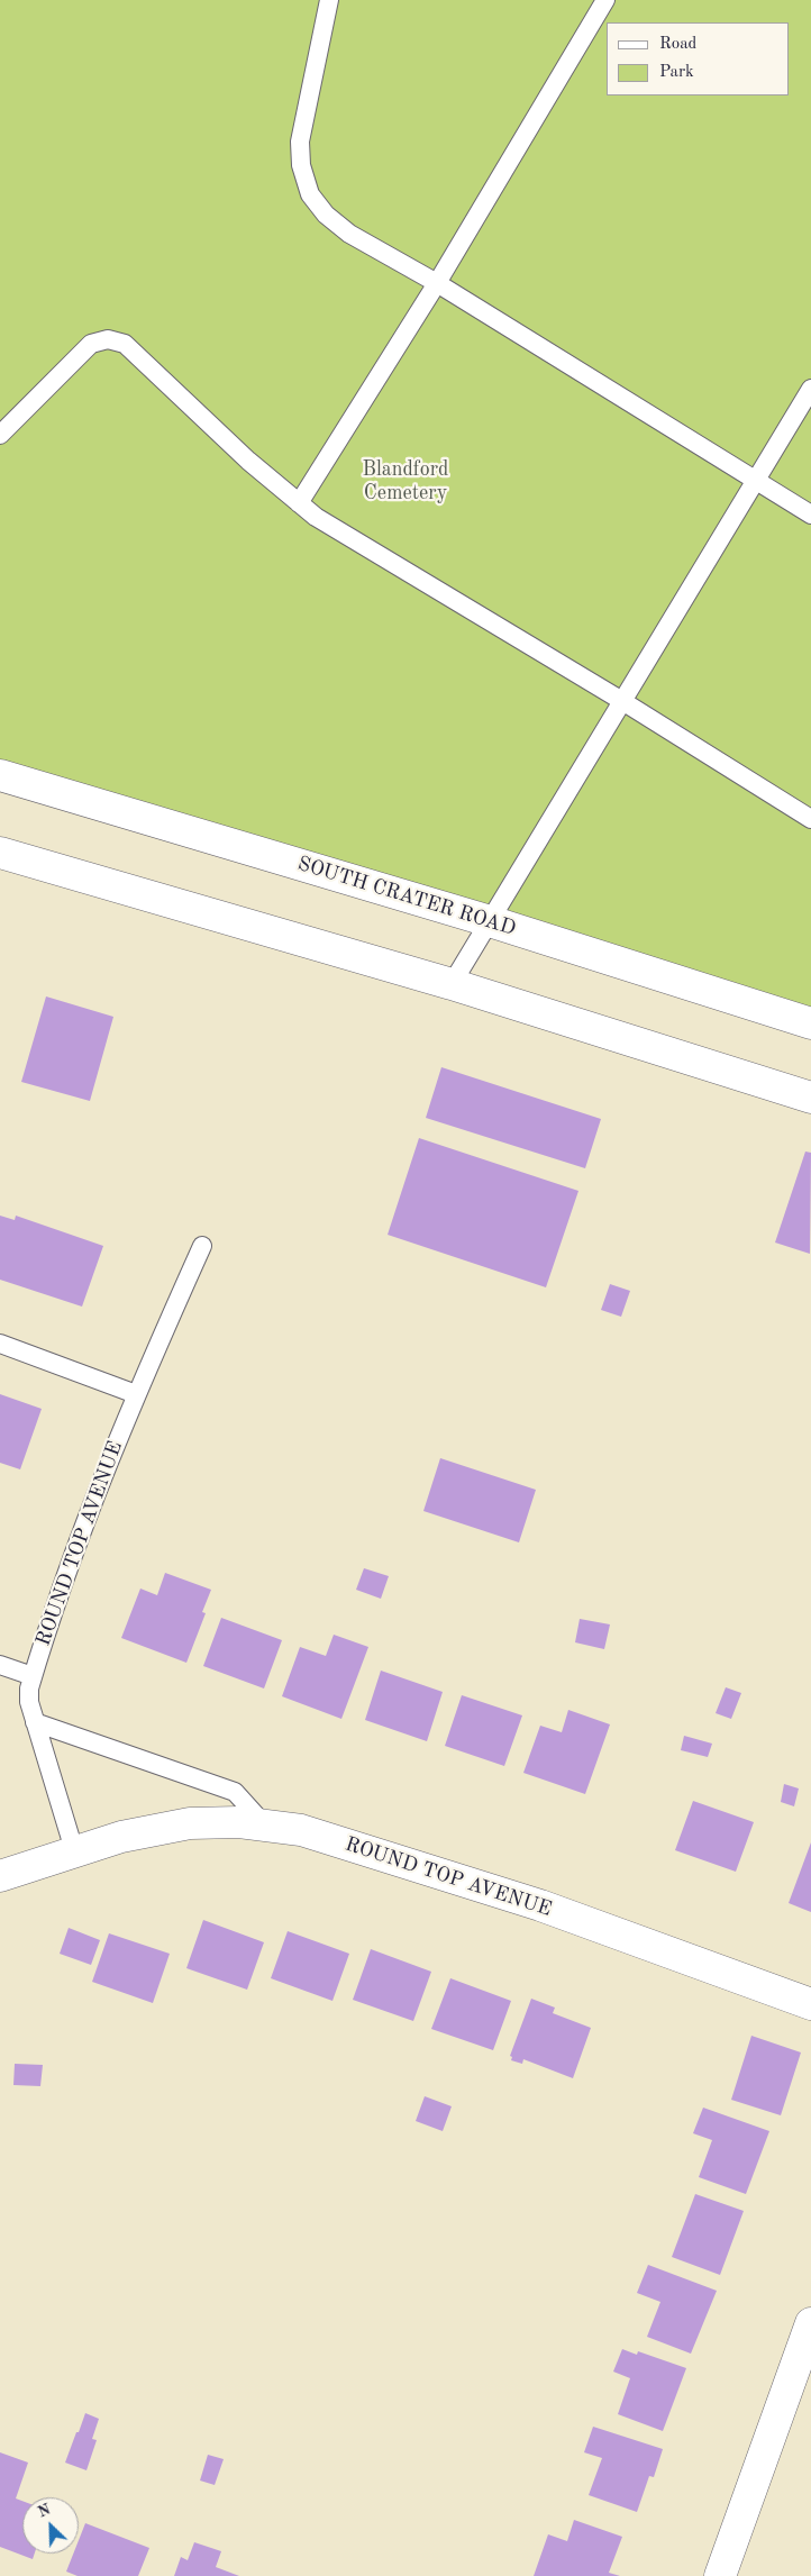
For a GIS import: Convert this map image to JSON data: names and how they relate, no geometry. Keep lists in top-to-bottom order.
{
  "streets": {
    "main road": ["SOUTH CRATER ROAD", "ROUND TOP AVENUE"]
  },
  "parks": ["Blandford Cemetery"],
  "legend": ["Road", "Park"],
  "north": "top left"
}
